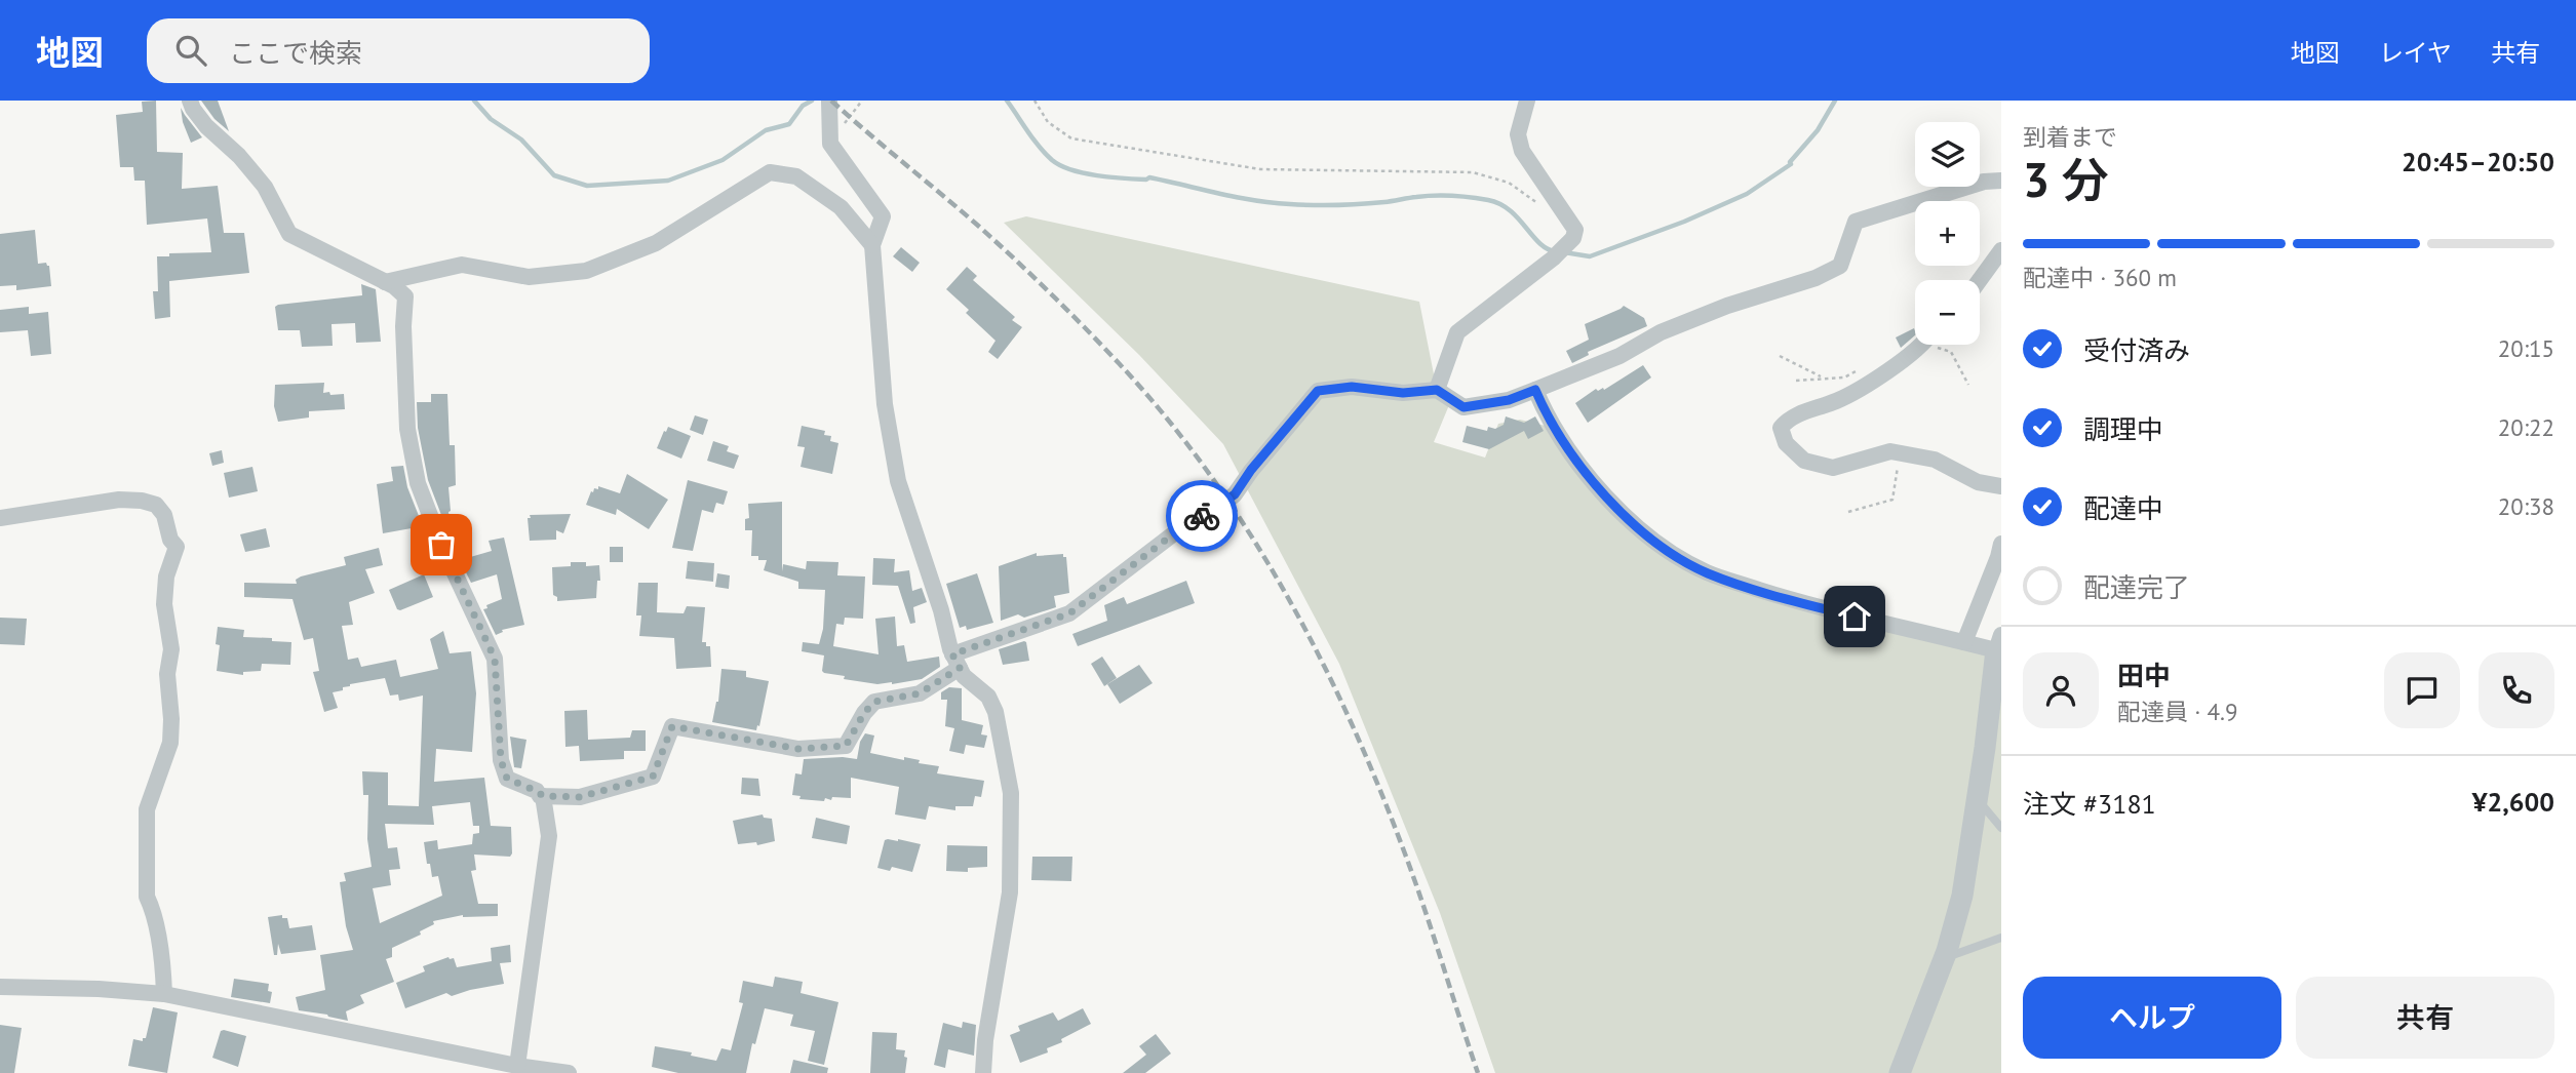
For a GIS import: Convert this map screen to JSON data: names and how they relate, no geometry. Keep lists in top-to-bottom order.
{
  "page": {
    "header": "地図",
    "search": "ここで検索",
    "nav": ["地図", "レイヤ", "共有"],
    "heading": ["3 分", "到着まで", "20:45–20:50"],
    "panel": [
      "田中",
      "配達員 · 4.9",
      "注文 #3181",
      "¥2,600"
    ],
    "map_buttons": ["+", "−"],
    "bar": "配達中 · 360 m",
    "list": [
      ["受付済み", "20:15"],
      ["調理中", "20:22"],
      ["配達中", "20:38"],
      "配達完了"
    ],
    "buttons": ["ヘルプ", "共有"]
  }
}
